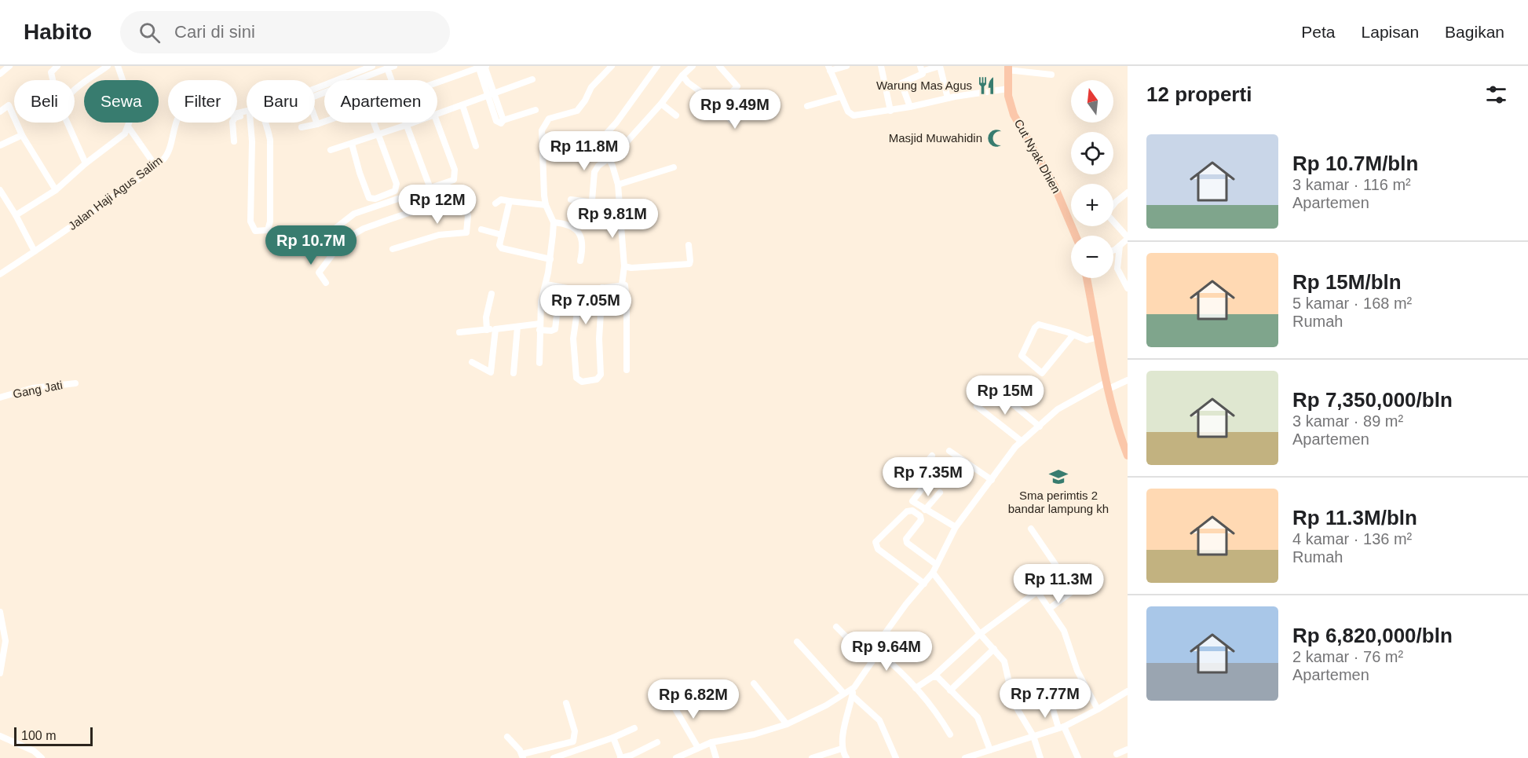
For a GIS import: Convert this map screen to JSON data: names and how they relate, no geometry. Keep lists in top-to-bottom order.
{
  "streets": {
    "main road": ["Cut Nyak Dhien"],
    "street": ["Jalan Haji Agus Salim", "Gang Jati"]
  },
  "places": {
    "restaurant": ["Warung Mas Agus"],
    "mosque": ["Masjid Muwahidin"],
    "school or university": ["Sma perimtis 2 bandar lampung kh"]
  },
  "scale_bar": "100 m",
  "north": "top",
  "page": {
    "header": "Habito",
    "search": "Cari di sini",
    "nav": ["Peta", "Lapisan", "Bagikan"],
    "heading": "12 properti",
    "map_buttons": ["+", "−"],
    "chip": [
      "Beli",
      "Sewa",
      "Filter",
      "Baru",
      "Apartemen"
    ],
    "price": [
      "Rp 9.49M",
      "Rp 11.8M",
      "Rp 12M",
      "Rp 9.81M",
      "Rp 10.7M",
      "Rp 7.05M",
      "Rp 15M",
      "Rp 7.35M",
      "Rp 11.3M",
      "Rp 9.64M",
      "Rp 7.77M",
      "Rp 6.82M"
    ],
    "list": [
      {
        "name": "Rp 10.7M/bln",
        "note": "3 kamar · 116 m² · Apartemen"
      },
      {
        "name": "Rp 15M/bln",
        "note": "5 kamar · 168 m² · Rumah"
      },
      {
        "name": "Rp 7,350,000/bln",
        "note": "3 kamar · 89 m² · Apartemen"
      },
      {
        "name": "Rp 11.3M/bln",
        "note": "4 kamar · 136 m² · Rumah"
      },
      {
        "name": "Rp 6,820,000/bln",
        "note": "2 kamar · 76 m² · Apartemen"
      }
    ],
    "scale": "100 m"
  }
}
